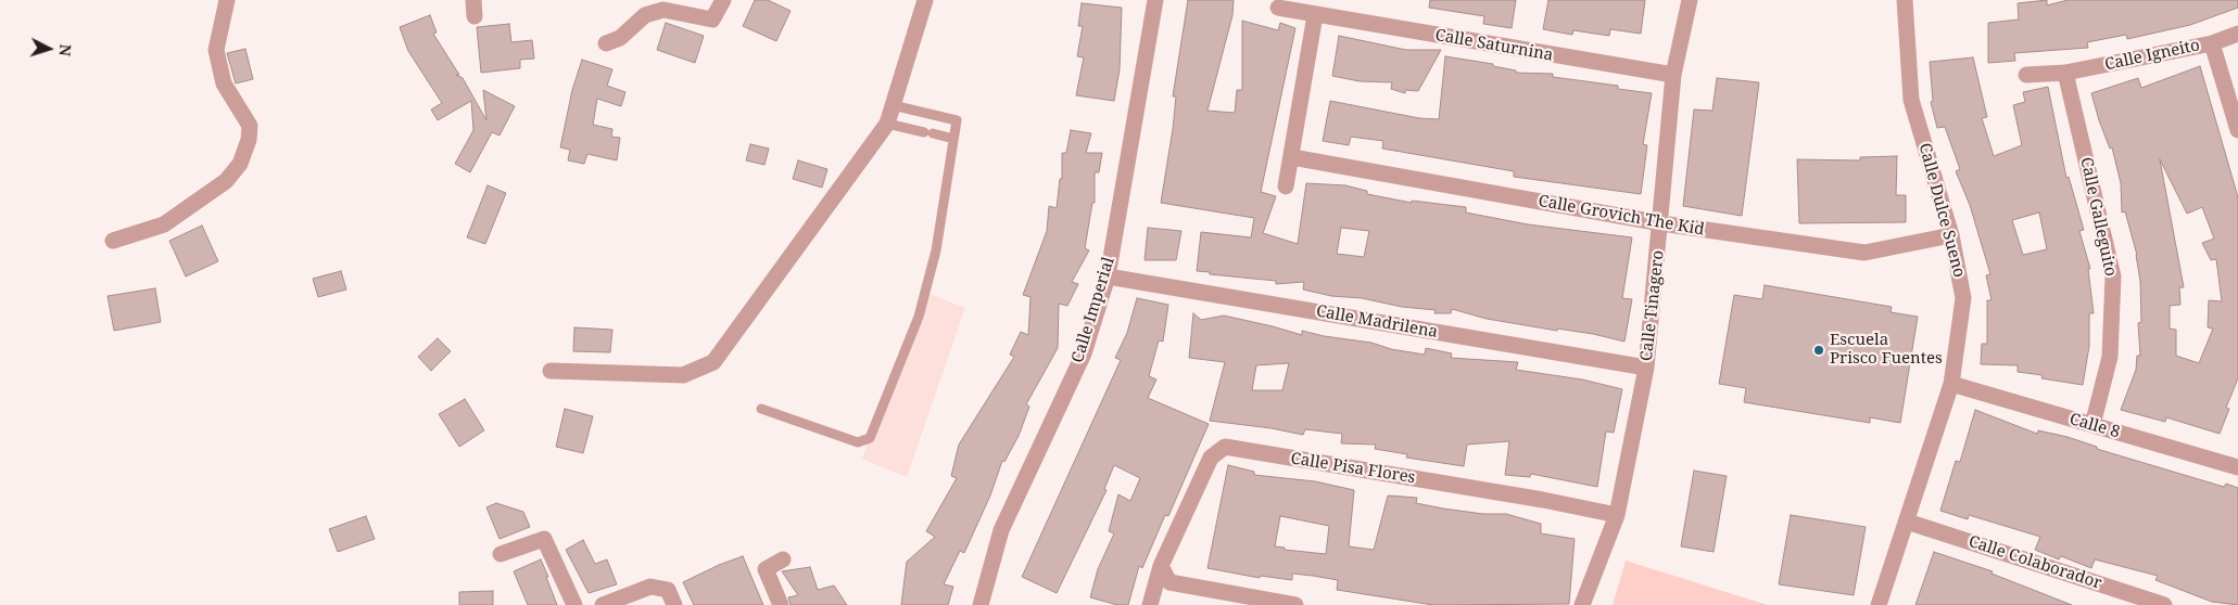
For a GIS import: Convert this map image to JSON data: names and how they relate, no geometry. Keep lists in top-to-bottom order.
{
  "streets": {
    "street": [
      "Calle Saturnina",
      "Calle Igneito",
      "Calle Dulce Sueno",
      "Calle Grovich The Kid",
      "Calle Galleguito",
      "Calle Tinagero",
      "Calle Imperial",
      "Calle Madrilena",
      "Calle 8",
      "Calle Pisa Flores",
      "Calle Colaborador"
    ]
  },
  "crossings": [
    ["Calle Saturnina", "Calle Tinagero"],
    ["Calle Igneito", "Calle Galleguito"],
    ["Calle Dulce Sueno", "Calle Grovich The Kid"],
    ["Calle Dulce Sueno", "Calle 8"],
    ["Calle Dulce Sueno", "Calle Colaborador"],
    ["Calle Grovich The Kid", "Calle Tinagero"],
    ["Calle Galleguito", "Calle 8"],
    ["Calle Tinagero", "Calle Madrilena"],
    ["Calle Tinagero", "Calle Pisa Flores"],
    ["Calle Imperial", "Calle Madrilena"]
  ],
  "places": ["Escuela Prisco Fuentes"],
  "north": "right"
}
